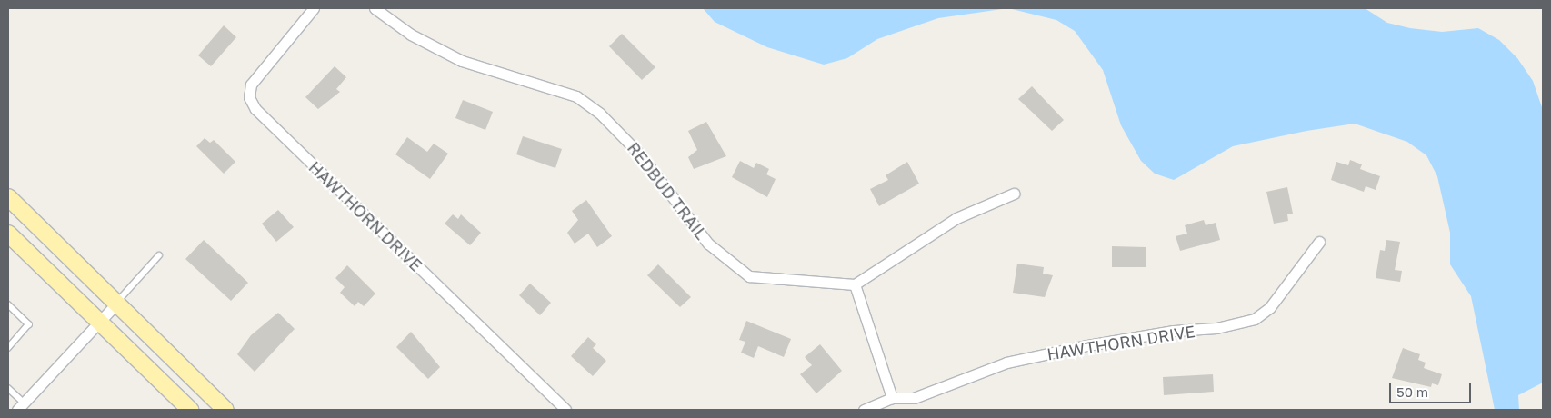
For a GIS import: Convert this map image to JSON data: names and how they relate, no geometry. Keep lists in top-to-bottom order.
{
  "streets": {
    "street": ["REDBUD TRAIL", "HAWTHORN DRIVE"]
  },
  "scale_bar": "50 m"
}
